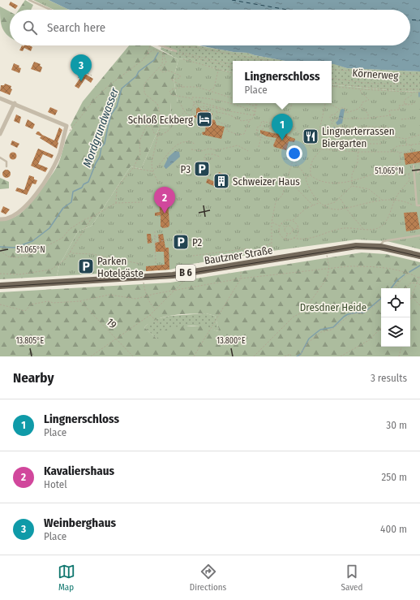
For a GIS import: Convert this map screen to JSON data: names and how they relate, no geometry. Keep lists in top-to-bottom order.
{
  "streets": {
    "main road": ["Bautzner Straße", "B 6"],
    "path": ["Körnerweg", "19"]
  },
  "water": ["Mordgrundwasser"],
  "parks": ["Dresdner Heide"],
  "places": {
    "hotel": ["Schloß Eckberg"],
    "restaurant": ["Lingnerterrassen Biergarten"],
    "parking": ["P3", "P2", "Parken Hotelgäste"],
    "building": ["Schweizer Haus"]
  },
  "page": {
    "search": "Search here",
    "pins": ["3", "1", "2"],
    "popup": ["Lingnerschloss", "Place"],
    "heading": ["Nearby", "3 results"],
    "list": [
      {
        "mark": "1",
        "name": "Lingnerschloss",
        "note": "Place",
        "value": "30 m"
      },
      {
        "mark": "2",
        "name": "Kavaliershaus",
        "note": "Hotel",
        "value": "250 m"
      },
      {
        "mark": "3",
        "name": "Weinberghaus",
        "note": "Place",
        "value": "400 m"
      }
    ],
    "nav": ["Map", "Directions", "Saved"]
  },
  "coordinates": ["51.065°N", "13.805°E", "13.800°E"]
}
